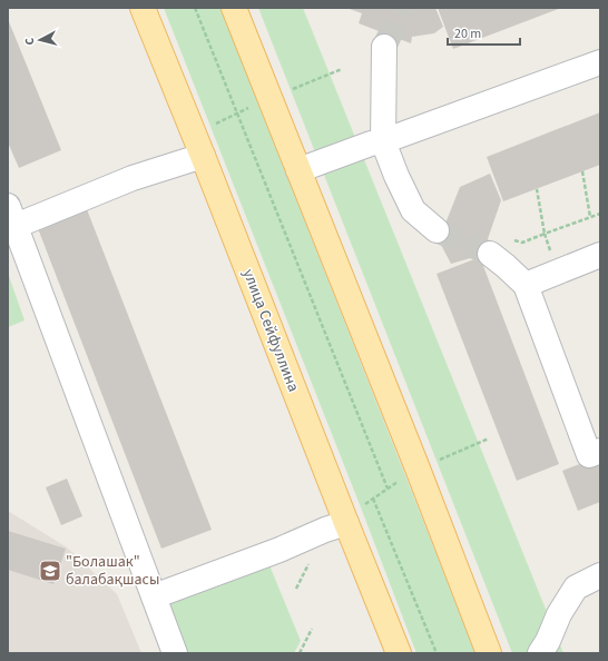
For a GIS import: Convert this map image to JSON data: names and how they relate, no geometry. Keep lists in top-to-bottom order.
{
  "streets": {
    "main road": ["улица Сейфуллина"]
  },
  "places": {
    "school or university": ["\"Болашак\" балабақшасы"]
  },
  "scale_bar": "20 m",
  "north": "left"
}
